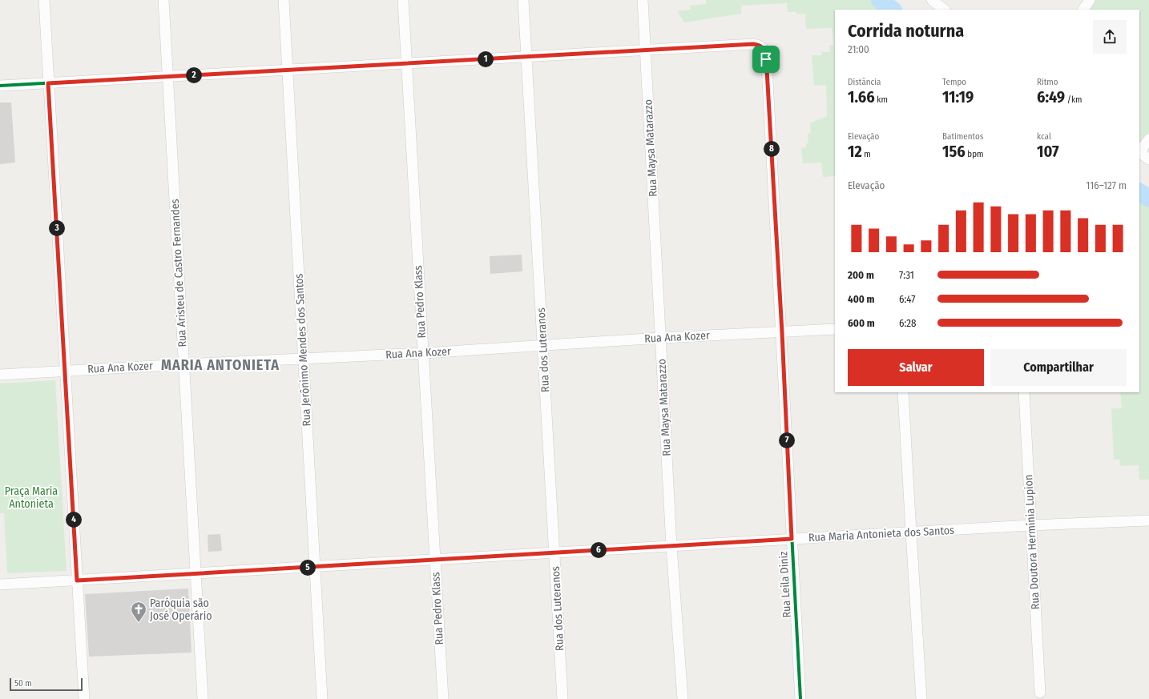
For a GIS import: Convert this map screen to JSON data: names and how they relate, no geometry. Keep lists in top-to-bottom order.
{
  "streets": {
    "street": [
      "Rua Maysa Matarazzo",
      "Rua Aristeu de Castro Fernandes",
      "Rua Pedro Klass",
      "Rua Ana Kozer",
      "Rua Jerônimo Mendes dos Santos",
      "Rua dos Luteranos",
      "Rua Maria Antonieta dos Santos",
      "Rua Doutora Hermínia Lupion",
      "Rua Leila Diniz"
    ]
  },
  "crossings": [
    ["Rua Maysa Matarazzo", "Rua Ana Kozer"],
    ["Rua Maysa Matarazzo", "Rua Maria Antonieta dos Santos"],
    ["Rua Maysa Matarazzo", "Rua Leila Diniz"],
    ["Rua Aristeu de Castro Fernandes", "Rua Ana Kozer"],
    ["Rua Aristeu de Castro Fernandes", "Rua Maria Antonieta dos Santos"],
    ["Rua Pedro Klass", "Rua Ana Kozer"],
    ["Rua Pedro Klass", "Rua Maria Antonieta dos Santos"],
    ["Rua Ana Kozer", "Rua Jerônimo Mendes dos Santos"],
    ["Rua Ana Kozer", "Rua dos Luteranos"],
    ["Rua Ana Kozer", "Rua Leila Diniz"],
    ["Rua Jerônimo Mendes dos Santos", "Rua Maria Antonieta dos Santos"],
    ["Rua dos Luteranos", "Rua Maria Antonieta dos Santos"],
    ["Rua Maria Antonieta dos Santos", "Rua Doutora Hermínia Lupion"],
    ["Rua Maria Antonieta dos Santos", "Rua Leila Diniz"]
  ],
  "districts": ["MARIA ANTONIETA"],
  "parks": ["Praça Maria Antonieta"],
  "places": {
    "church": ["Paróquia são José Operário"]
  },
  "scale_bar": "50 m",
  "page": {
    "heading": ["Corrida noturna", "21:00"],
    "pins": [
      "1",
      "2",
      "8",
      "3",
      "7",
      "4",
      "6",
      "5"
    ],
    "stats": [
      ["Distância", "1.66 km"],
      ["Tempo", "11:19"],
      ["Ritmo", "6:49 /km"],
      ["Elevação", "12 m"],
      ["Batimentos", "156 bpm"],
      ["kcal", "107"]
    ],
    "chart": ["Elevação", "116–127 m"],
    "list": [
      {
        "name": "200 m",
        "note": "7:31"
      },
      {
        "name": "400 m",
        "note": "6:47"
      },
      {
        "name": "600 m",
        "note": "6:28"
      }
    ],
    "buttons": ["Salvar", "Compartilhar"],
    "scale": "50 m"
  }
}
